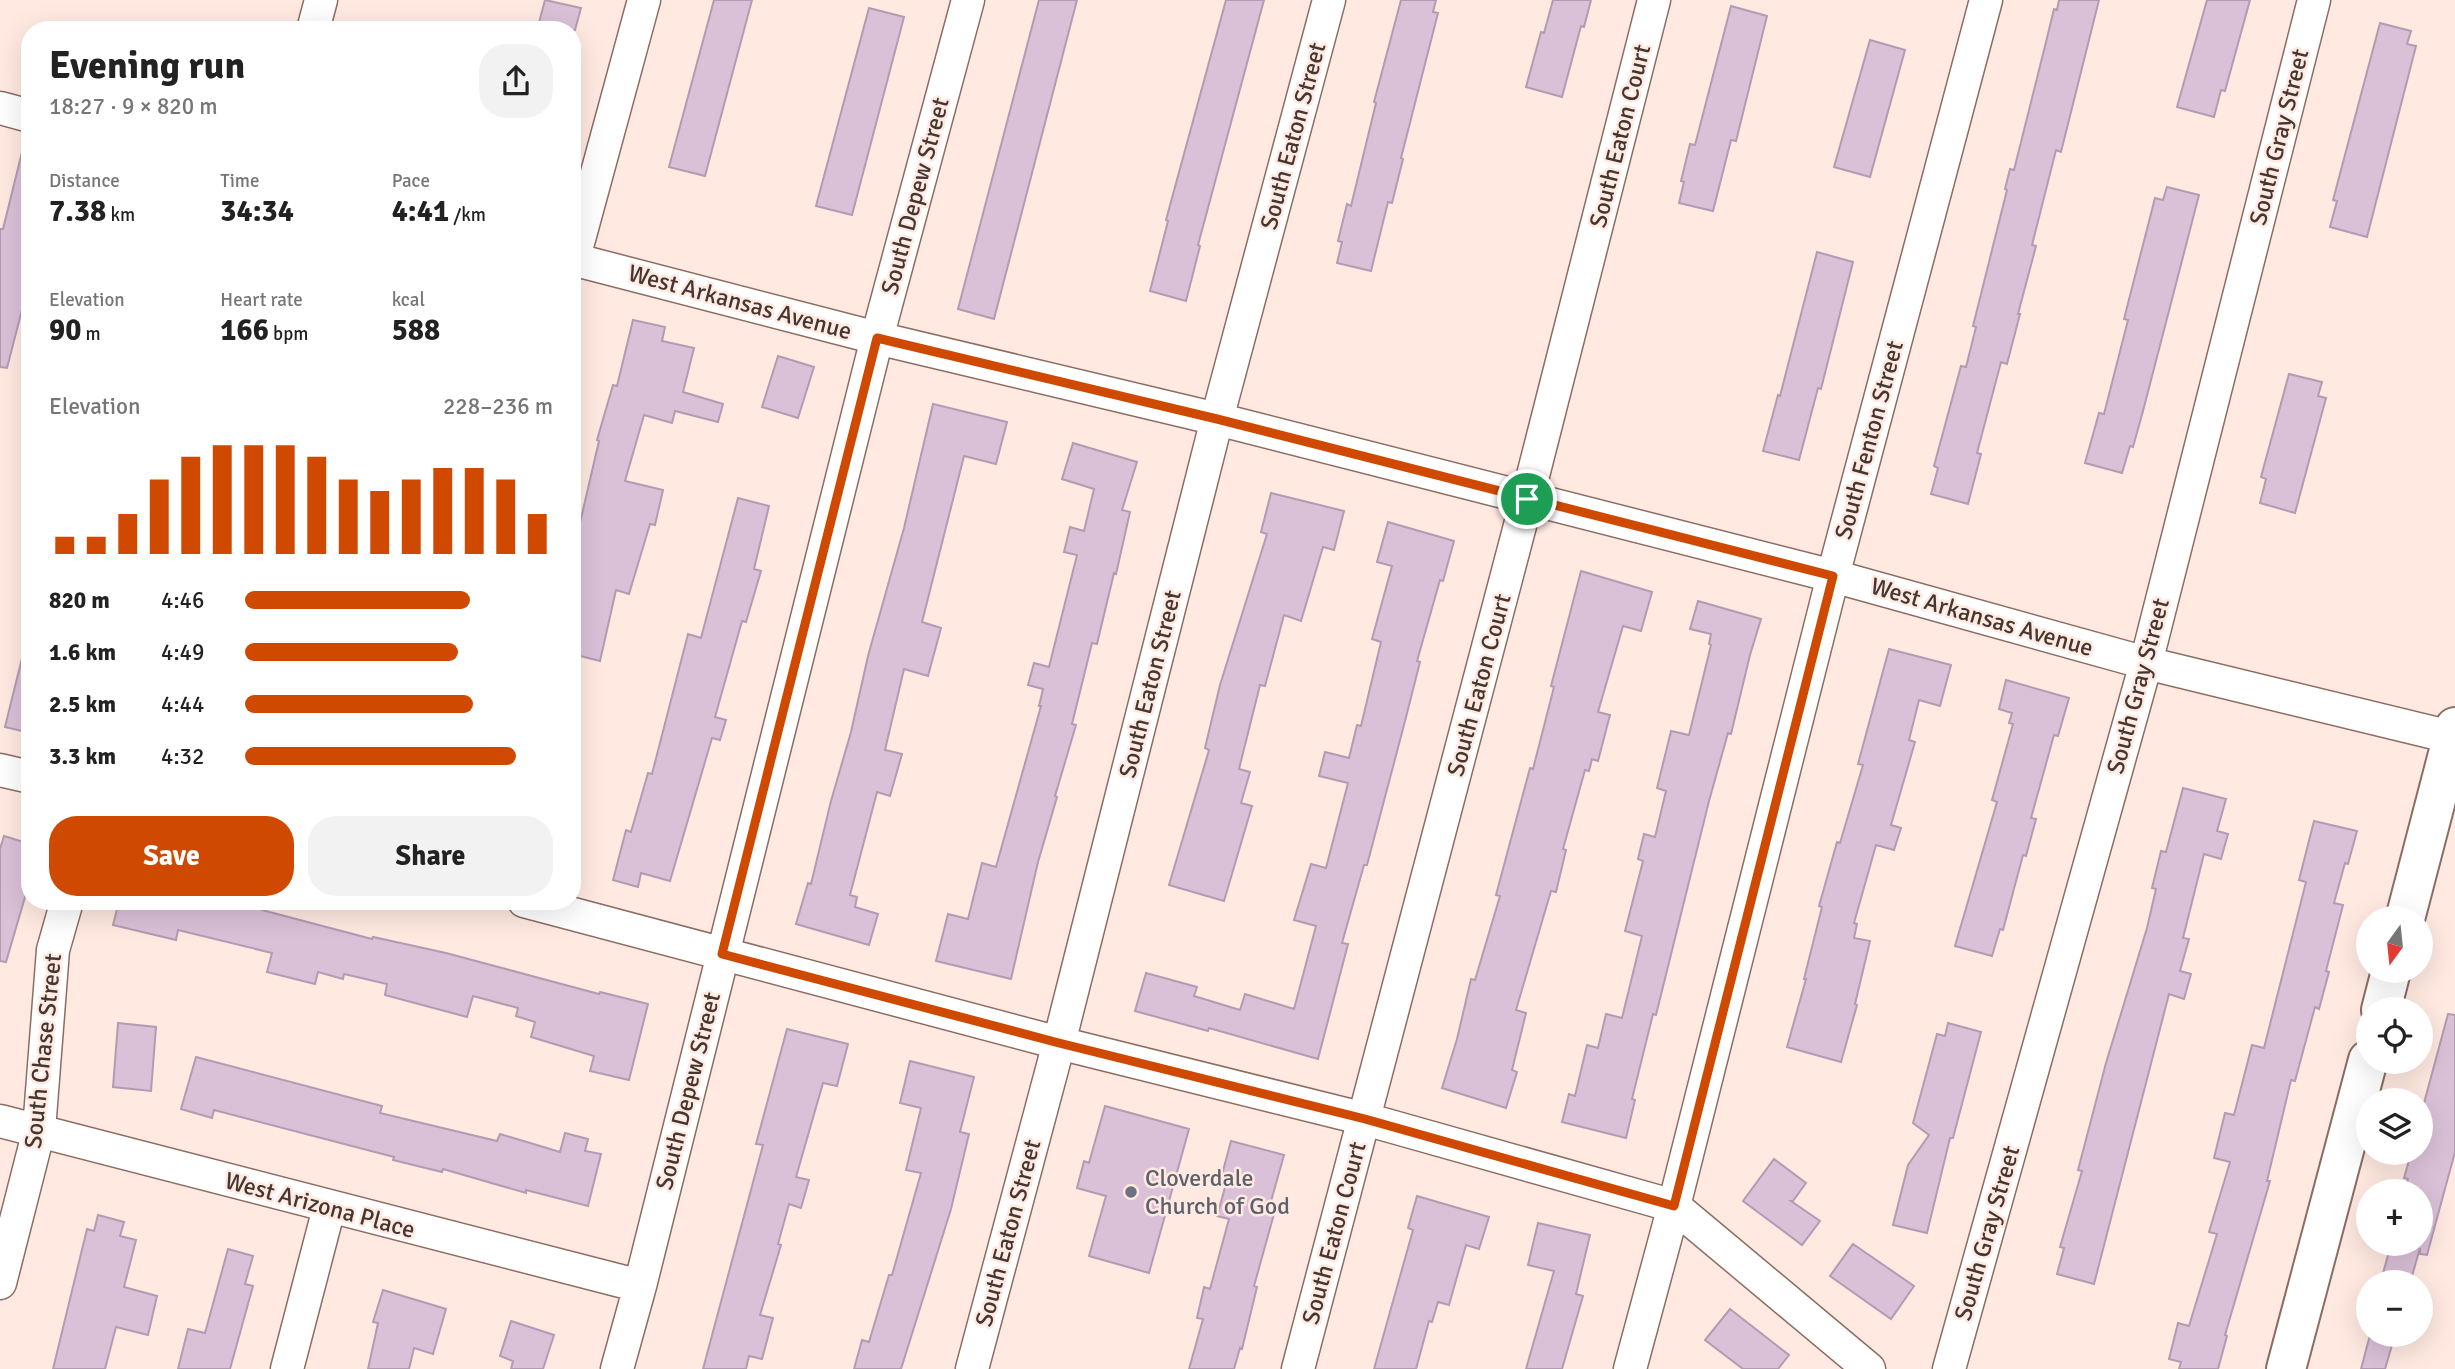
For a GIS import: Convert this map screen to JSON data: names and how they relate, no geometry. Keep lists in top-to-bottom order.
{
  "streets": {
    "street": [
      "South Eaton Street",
      "South Eaton Court",
      "South Gray Street",
      "South Depew Street",
      "West Arkansas Avenue",
      "South Fenton Street",
      "South Chase Street",
      "West Arizona Place"
    ]
  },
  "crossings": [
    ["South Eaton Street", "West Arkansas Avenue"],
    ["South Eaton Court", "West Arkansas Avenue"],
    ["South Gray Street", "West Arkansas Avenue"],
    ["South Depew Street", "West Arkansas Avenue"],
    ["South Depew Street", "West Arizona Place"],
    ["West Arkansas Avenue", "South Fenton Street"],
    ["South Chase Street", "West Arizona Place"]
  ],
  "places": ["Cloverdale Church of God"],
  "north": "bottom",
  "page": {
    "heading": ["Evening run", "18:27 · 9 × 820 m"],
    "stats": [
      ["Distance", "7.38 km"],
      ["Time", "34:34"],
      ["Pace", "4:41 /km"],
      ["Elevation", "90 m"],
      ["Heart rate", "166 bpm"],
      ["kcal", "588"]
    ],
    "chart": ["Elevation", "228–236 m"],
    "list": [
      {
        "name": "820 m",
        "note": "4:46"
      },
      {
        "name": "1.6 km",
        "note": "4:49"
      },
      {
        "name": "2.5 km",
        "note": "4:44"
      },
      {
        "name": "3.3 km",
        "note": "4:32"
      }
    ],
    "buttons": ["Save", "Share"],
    "map_buttons": ["+", "−"]
  }
}
